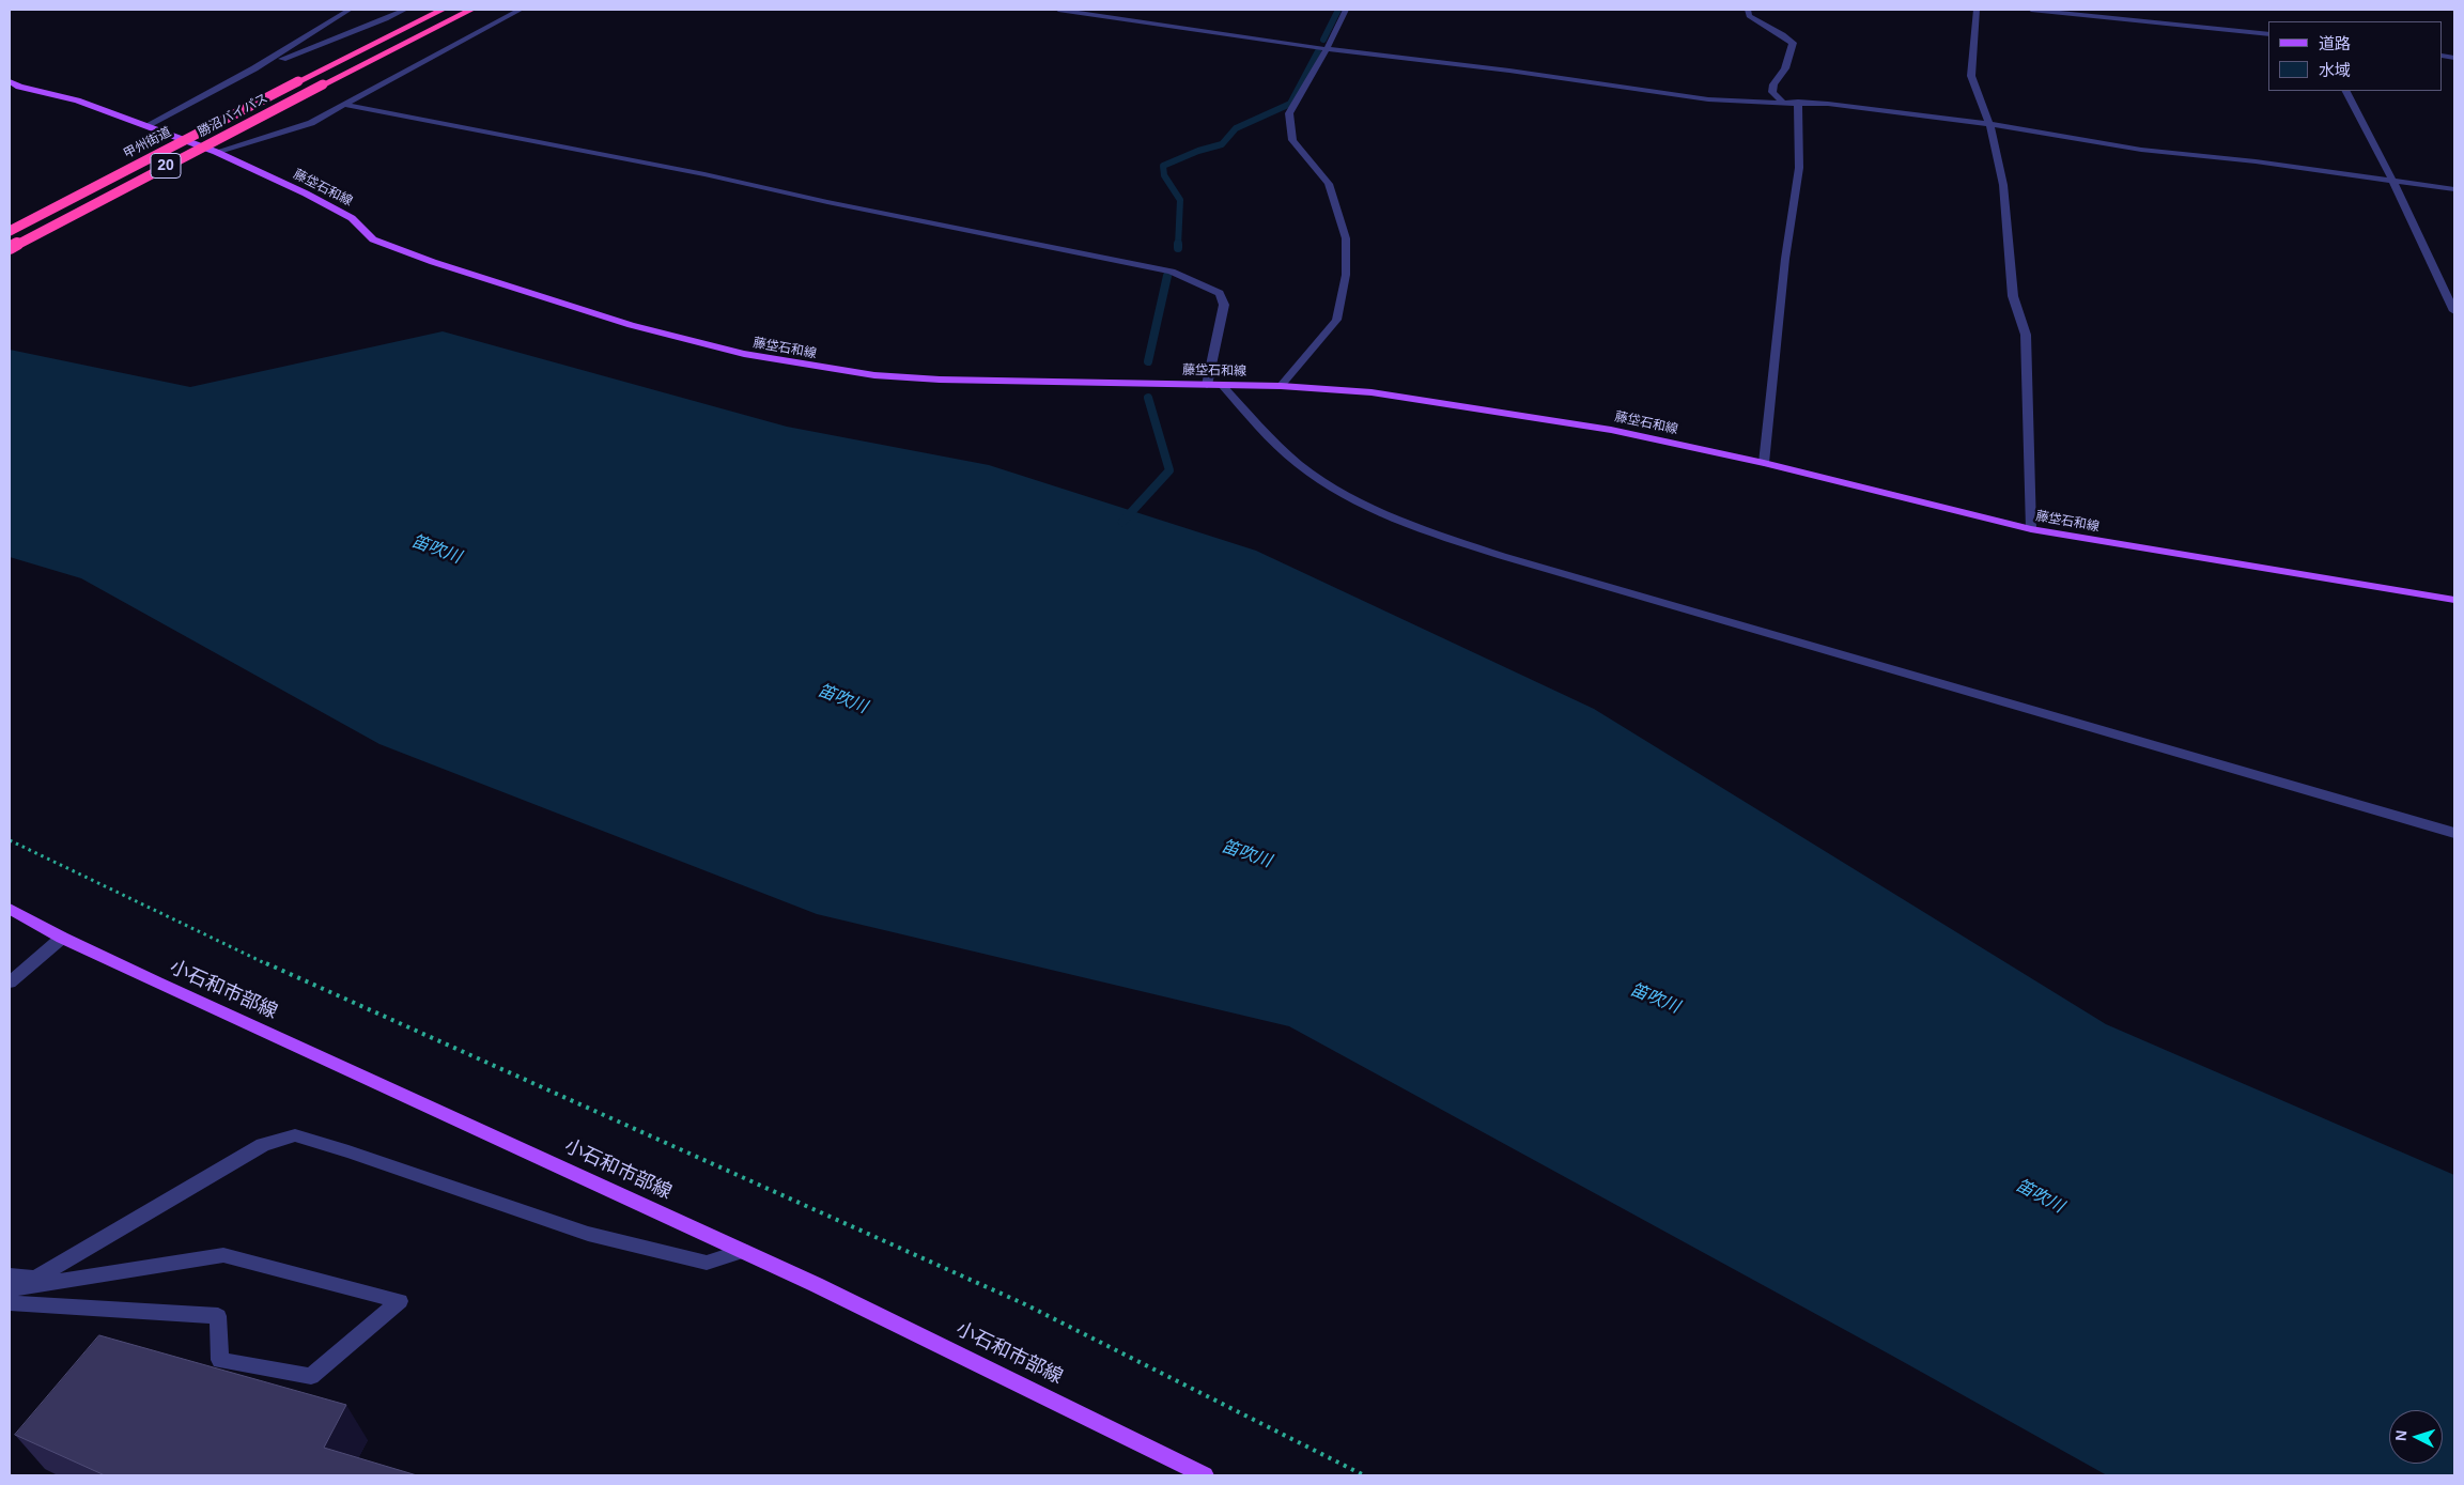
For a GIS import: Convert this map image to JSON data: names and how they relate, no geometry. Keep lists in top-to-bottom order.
{
  "streets": {
    "highway": ["勝沼バイパス", "甲州街道", "20"],
    "main road": ["藤垈石和線", "小石和市部線"]
  },
  "water": ["笛吹川"],
  "legend": ["道路", "水域"],
  "north": "left"
}
